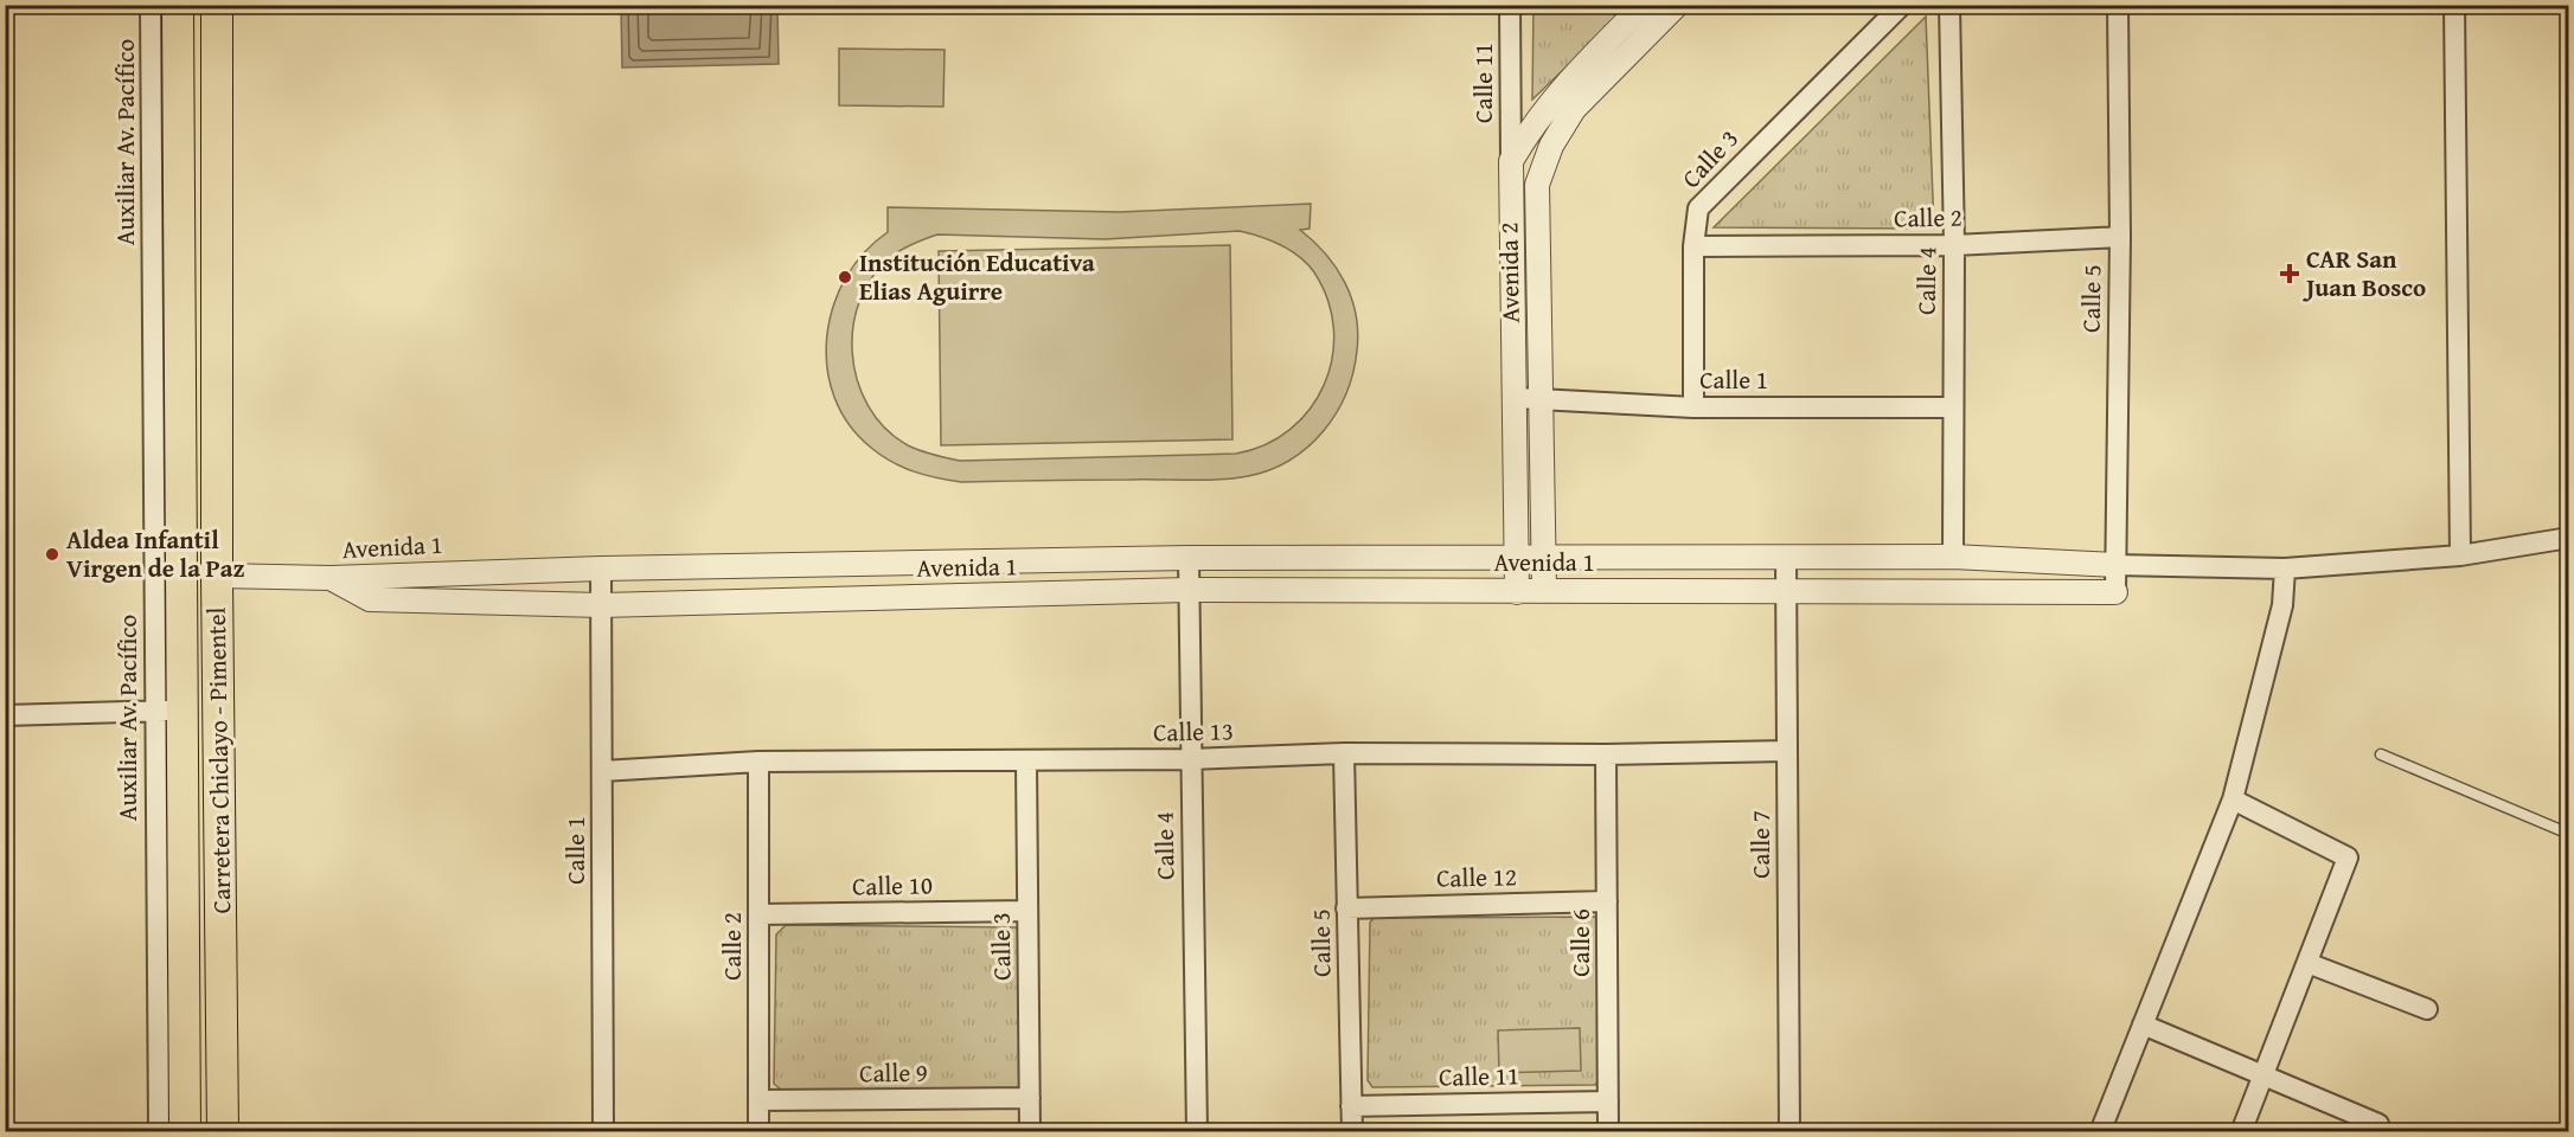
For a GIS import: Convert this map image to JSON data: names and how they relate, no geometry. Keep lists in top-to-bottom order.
{
  "streets": {
    "main road": ["Carretera Chiclayo - Pimentel"],
    "street": [
      "Calle 11",
      "Auxiliar Av. Pacífico",
      "Calle 3",
      "Calle 2",
      "Avenida 2",
      "Calle 4",
      "Calle 5",
      "Calle 1",
      "Avenida 1",
      "Calle 13",
      "Calle 7",
      "Calle 12",
      "Calle 10",
      "Calle 6",
      "Calle 9"
    ]
  },
  "crossings": [
    ["Calle 11", "Avenida 2"],
    ["Calle 11", "Calle 5"],
    ["Calle 11", "Calle 6"],
    ["Auxiliar Av. Pacífico", "Carretera Chiclayo - Pimentel"],
    ["Calle 3", "Calle 2"],
    ["Calle 3", "Calle 1"],
    ["Calle 3", "Calle 13"],
    ["Calle 3", "Calle 10"],
    ["Calle 3", "Calle 9"],
    ["Calle 2", "Calle 4"],
    ["Calle 2", "Calle 5"],
    ["Calle 2", "Calle 13"],
    ["Calle 2", "Calle 10"],
    ["Calle 2", "Calle 9"],
    ["Avenida 2", "Calle 1"],
    ["Avenida 2", "Avenida 1"],
    ["Calle 4", "Calle 1"],
    ["Calle 4", "Avenida 1"],
    ["Calle 4", "Calle 13"],
    ["Calle 5", "Avenida 1"],
    ["Calle 5", "Calle 13"],
    ["Calle 5", "Calle 12"],
    ["Calle 1", "Avenida 1"],
    ["Calle 1", "Calle 13"],
    ["Avenida 1", "Calle 7"],
    ["Calle 13", "Calle 7"],
    ["Calle 13", "Calle 6"],
    ["Calle 12", "Calle 6"]
  ],
  "places": {
    "health": ["CAR San Juan Bosco"],
    "other": ["Institución Educativa Elias Aguirre", "Aldea Infantil Virgen de la Paz"]
  }
}
